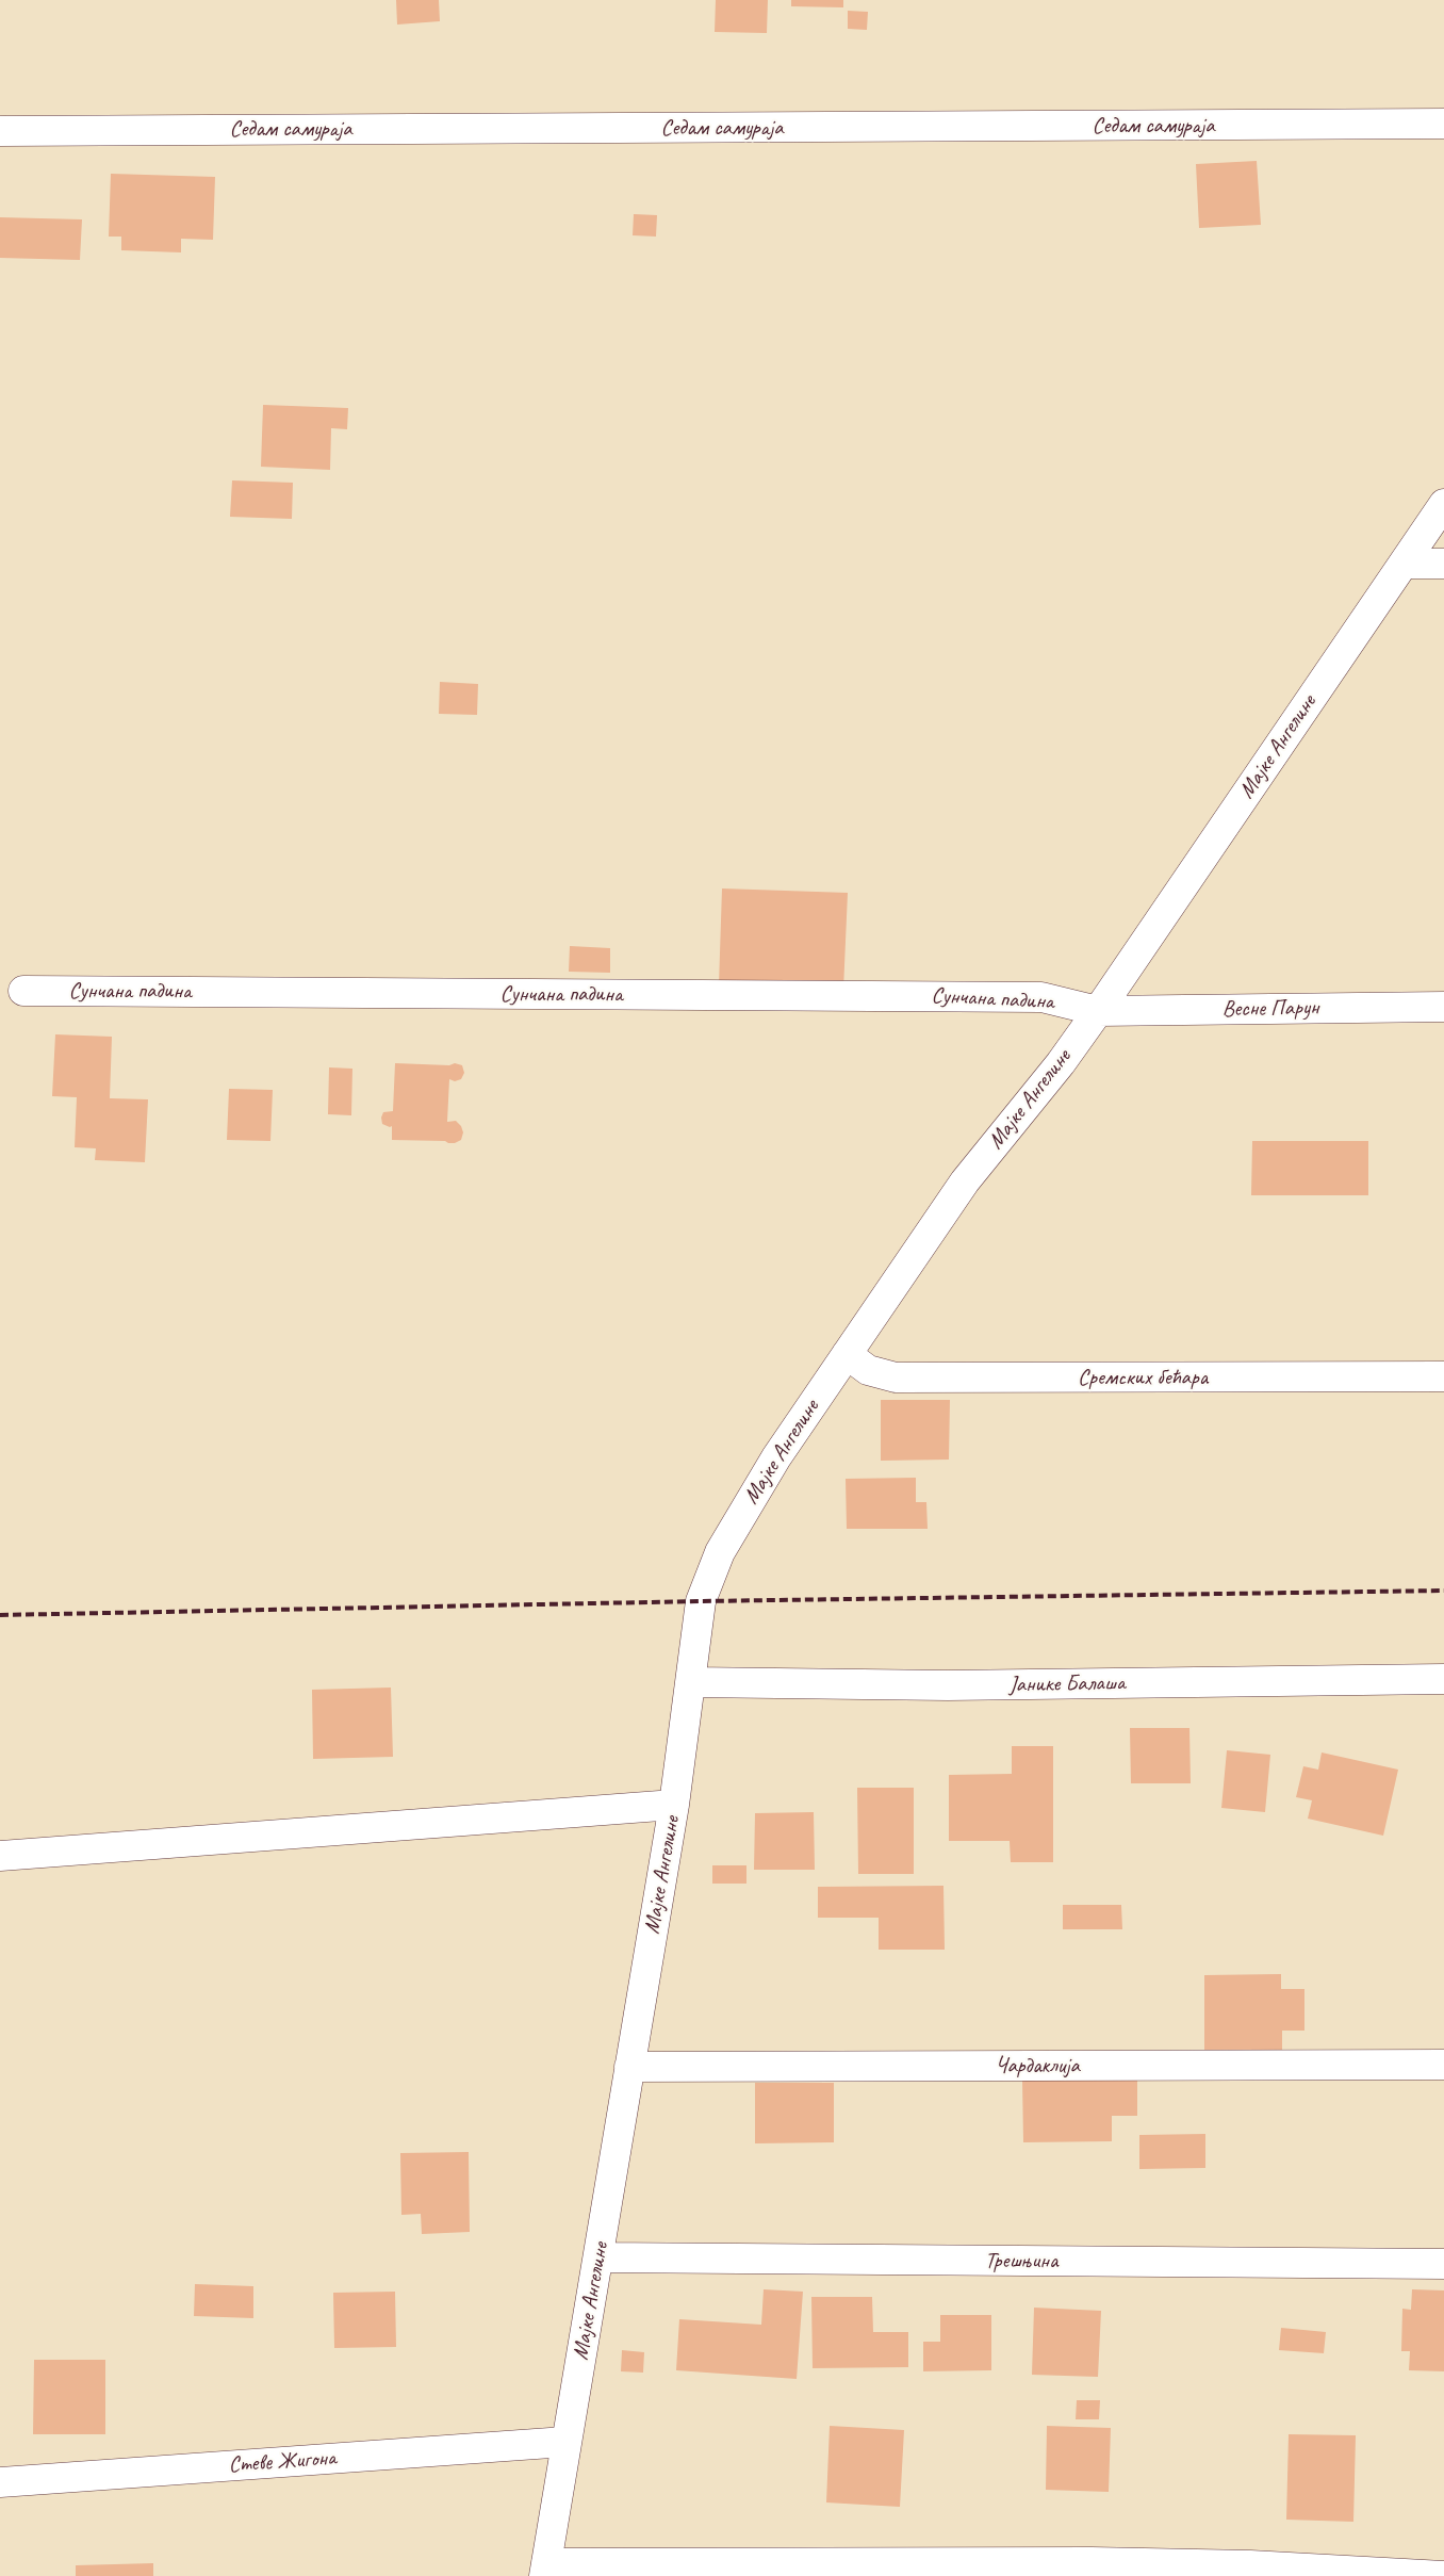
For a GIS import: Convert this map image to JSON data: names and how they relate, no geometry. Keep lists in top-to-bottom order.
{
  "streets": {
    "street": [
      "Седам самураја",
      "Мајке Ангелине",
      "Сунчана падина",
      "Весне Парун",
      "Сремских бећара",
      "Јанике Балаша",
      "Чардаклија",
      "Трешњина",
      "Стеве Жигона"
    ]
  },
  "crossings": [
    ["Мајке Ангелине", "Сунчана падина"],
    ["Мајке Ангелине", "Весне Парун"],
    ["Мајке Ангелине", "Сремских бећара"],
    ["Мајке Ангелине", "Јанике Балаша"],
    ["Мајке Ангелине", "Чардаклија"],
    ["Мајке Ангелине", "Трешњина"],
    ["Мајке Ангелине", "Стеве Жигона"],
    ["Сунчана падина", "Весне Парун"]
  ]
}
